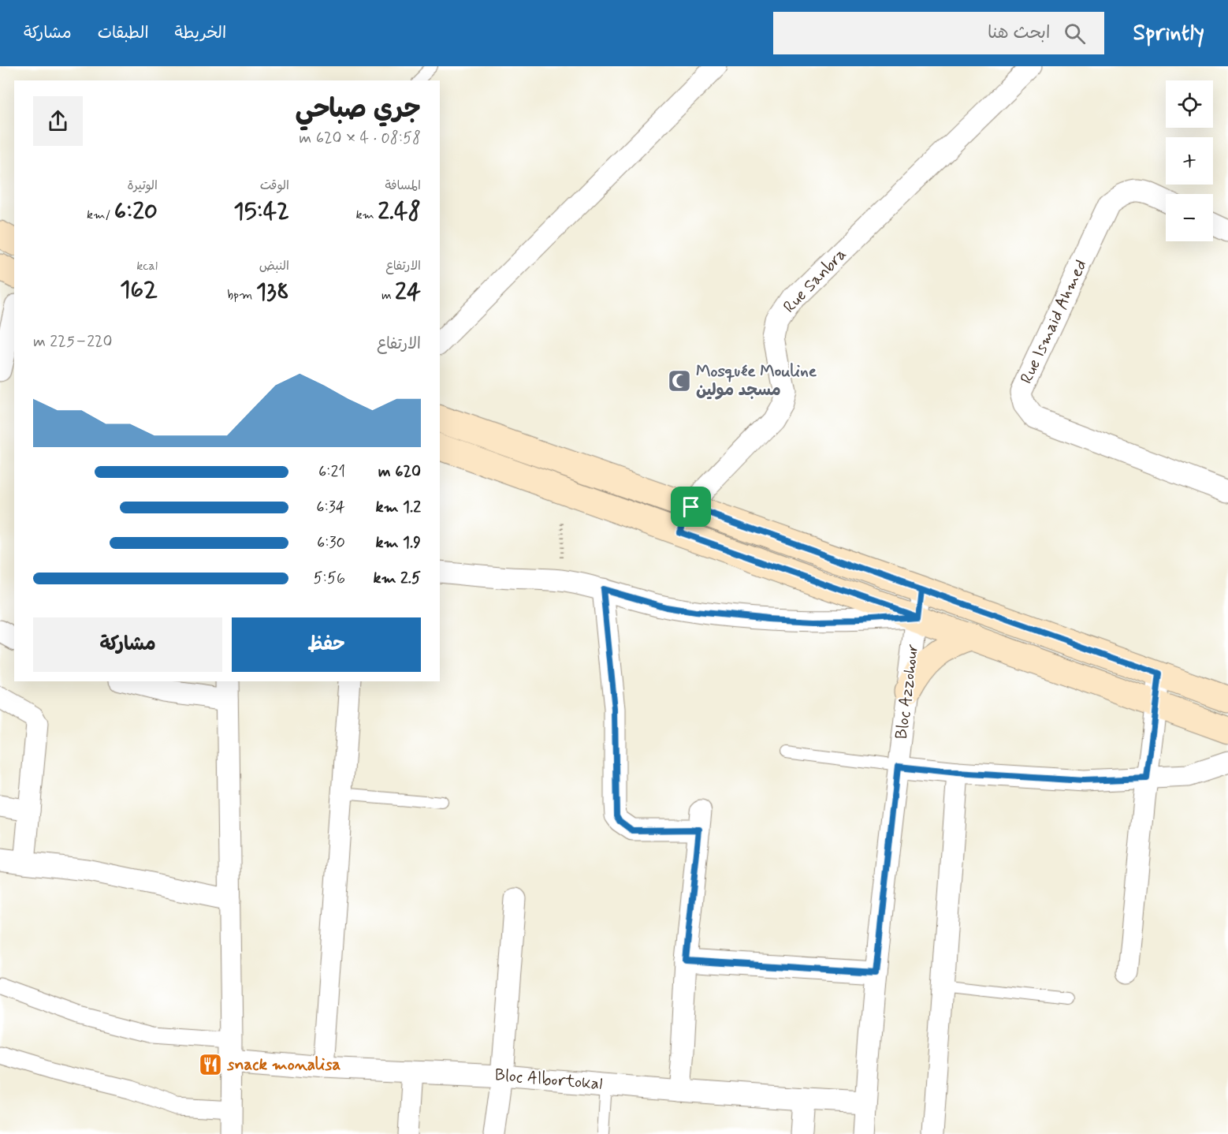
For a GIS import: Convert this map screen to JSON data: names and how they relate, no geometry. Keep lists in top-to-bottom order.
{
  "streets": {
    "street": [
      "Rue Sanbra",
      "Rue Ismaid Ahmed",
      "Bloc Azzohour",
      "Bloc Albortokal"
    ]
  },
  "crossings": [
    ["Bloc Azzohour", "Bloc Albortokal"]
  ],
  "places": {
    "mosque": ["Mosquée Mouline مسجد مولين"],
    "restaurant": ["snack monalisa"]
  },
  "page": {
    "header": "Sprintly",
    "search": "ابحث هنا",
    "nav": ["الخريطة", "الطبقات", "مشاركة"],
    "map_buttons": ["+", "−"],
    "heading": ["جري صباحي", "08:58 · 4 × 620 m"],
    "stats": [
      ["المسافة", "2.48 km"],
      ["الوقت", "15:42"],
      ["الوتيرة", "6:20 /km"],
      ["الارتفاع", "24 m"],
      ["النبض", "138 bpm"],
      ["kcal", "162"]
    ],
    "chart": ["الارتفاع", "220–225 m"],
    "list": [
      {
        "name": "620 m",
        "note": "6:21"
      },
      {
        "name": "1.2 km",
        "note": "6:34"
      },
      {
        "name": "1.9 km",
        "note": "6:30"
      },
      {
        "name": "2.5 km",
        "note": "5:56"
      }
    ],
    "buttons": ["حفظ", "مشاركة"]
  }
}
